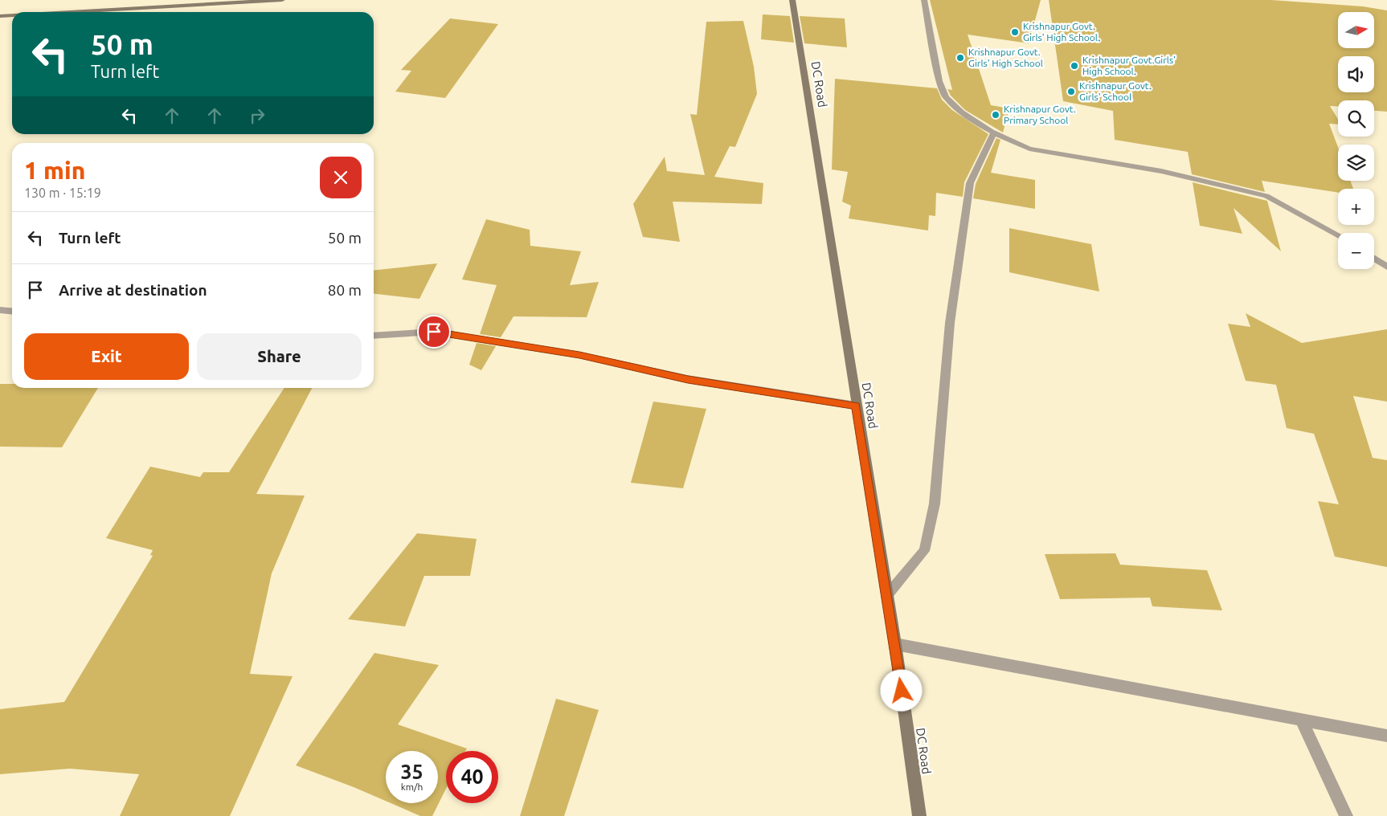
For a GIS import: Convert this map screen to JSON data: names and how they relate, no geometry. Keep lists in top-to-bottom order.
{
  "streets": {
    "street": ["DC Road"]
  },
  "places": [
    "Krishnapur Govt. Girls' High School.",
    "Krishnapur Govt. Girls' High School",
    "Krishnapur Govt.Girls' High School.",
    "Krishnapur Govt. Girls' School",
    "Krishnapur Govt. Primary School"
  ],
  "north": "right",
  "page": {
    "map_buttons": ["+", "−"],
    "turn": ["50 m", "Turn left"],
    "heading": ["1 min", "130 m · 15:19"],
    "list": [
      {
        "name": "Turn left",
        "value": "50 m"
      },
      {
        "name": "Arrive at destination",
        "value": "80 m"
      }
    ],
    "buttons": ["Exit", "Share"],
    "speed": "35 km/h",
    "limit": "40"
  }
}
